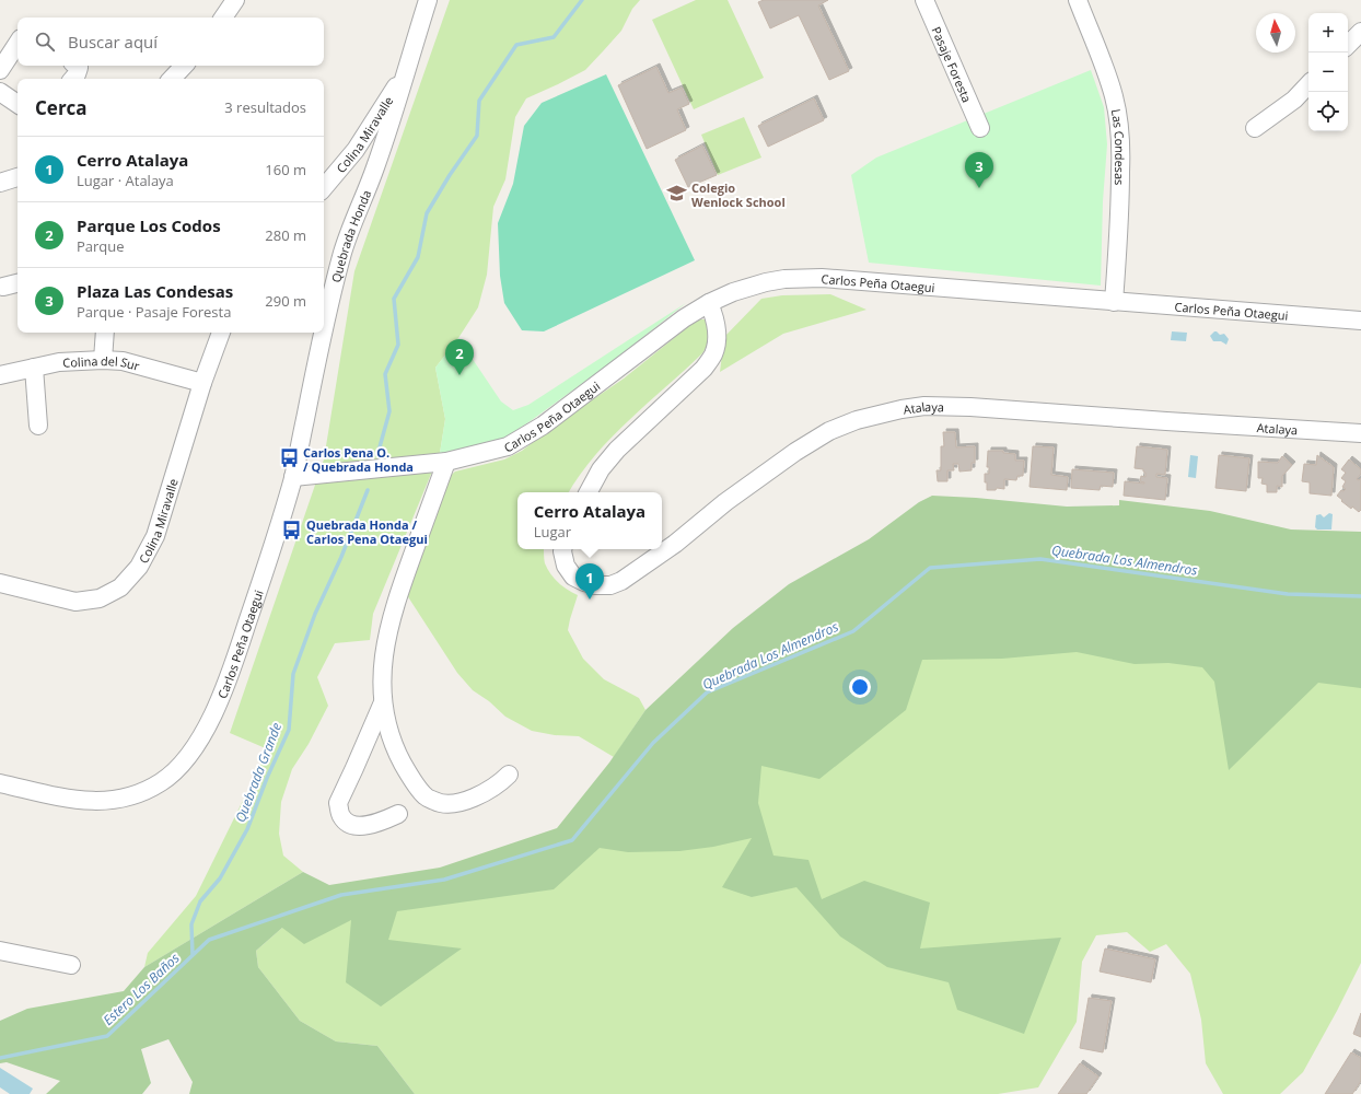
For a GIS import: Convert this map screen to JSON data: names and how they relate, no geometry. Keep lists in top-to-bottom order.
{
  "streets": {
    "street": [
      "Pasaje Foresta",
      "Colina Miravalle",
      "Las Condesas",
      "Quebrada Honda",
      "Carlos Peña Otaegui",
      "Colina del Sur",
      "Atalaya"
    ]
  },
  "crossings": [
    ["Colina Miravalle", "Quebrada Honda"],
    ["Colina Miravalle", "Colina del Sur"],
    ["Las Condesas", "Carlos Peña Otaegui"],
    ["Quebrada Honda", "Carlos Peña Otaegui"]
  ],
  "water": ["Quebrada Los Almendros", "Quebrada Grande", "Estero Los Baños"],
  "places": {
    "school or university": ["Colegio Wenlock School"],
    "bus stop": ["Carlos Pena O. / Quebrada Honda", "Quebrada Honda / Carlos Pena Otaegui"]
  },
  "north": "top",
  "page": {
    "map_buttons": ["+", "−"],
    "search": "Buscar aquí",
    "heading": ["Cerca", "3 resultados"],
    "list": [
      {
        "mark": "1",
        "name": "Cerro Atalaya",
        "note": "Lugar · Atalaya",
        "value": "160 m"
      },
      {
        "mark": "2",
        "name": "Parque Los Codos",
        "note": "Parque",
        "value": "280 m"
      },
      {
        "mark": "3",
        "name": "Plaza Las Condesas",
        "note": "Parque · Pasaje Foresta",
        "value": "290 m"
      }
    ],
    "pins": ["3", "2", "1"],
    "popup": ["Cerro Atalaya", "Lugar"]
  }
}
